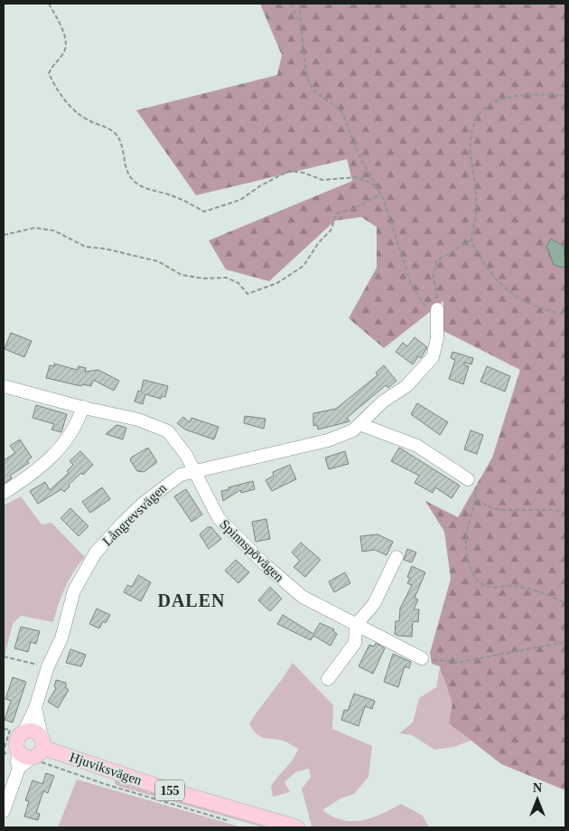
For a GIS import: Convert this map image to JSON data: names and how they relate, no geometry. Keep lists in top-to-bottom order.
{
  "streets": {
    "main road": ["Hjuviksvägen", "155"],
    "street": ["Långrevsvägen", "Spinnspövägen"]
  },
  "crossings": [
    ["Långrevsvägen", "Spinnspövägen"],
    ["Långrevsvägen", "Hjuviksvägen"]
  ],
  "districts": ["DALEN"],
  "north": "top"
}
